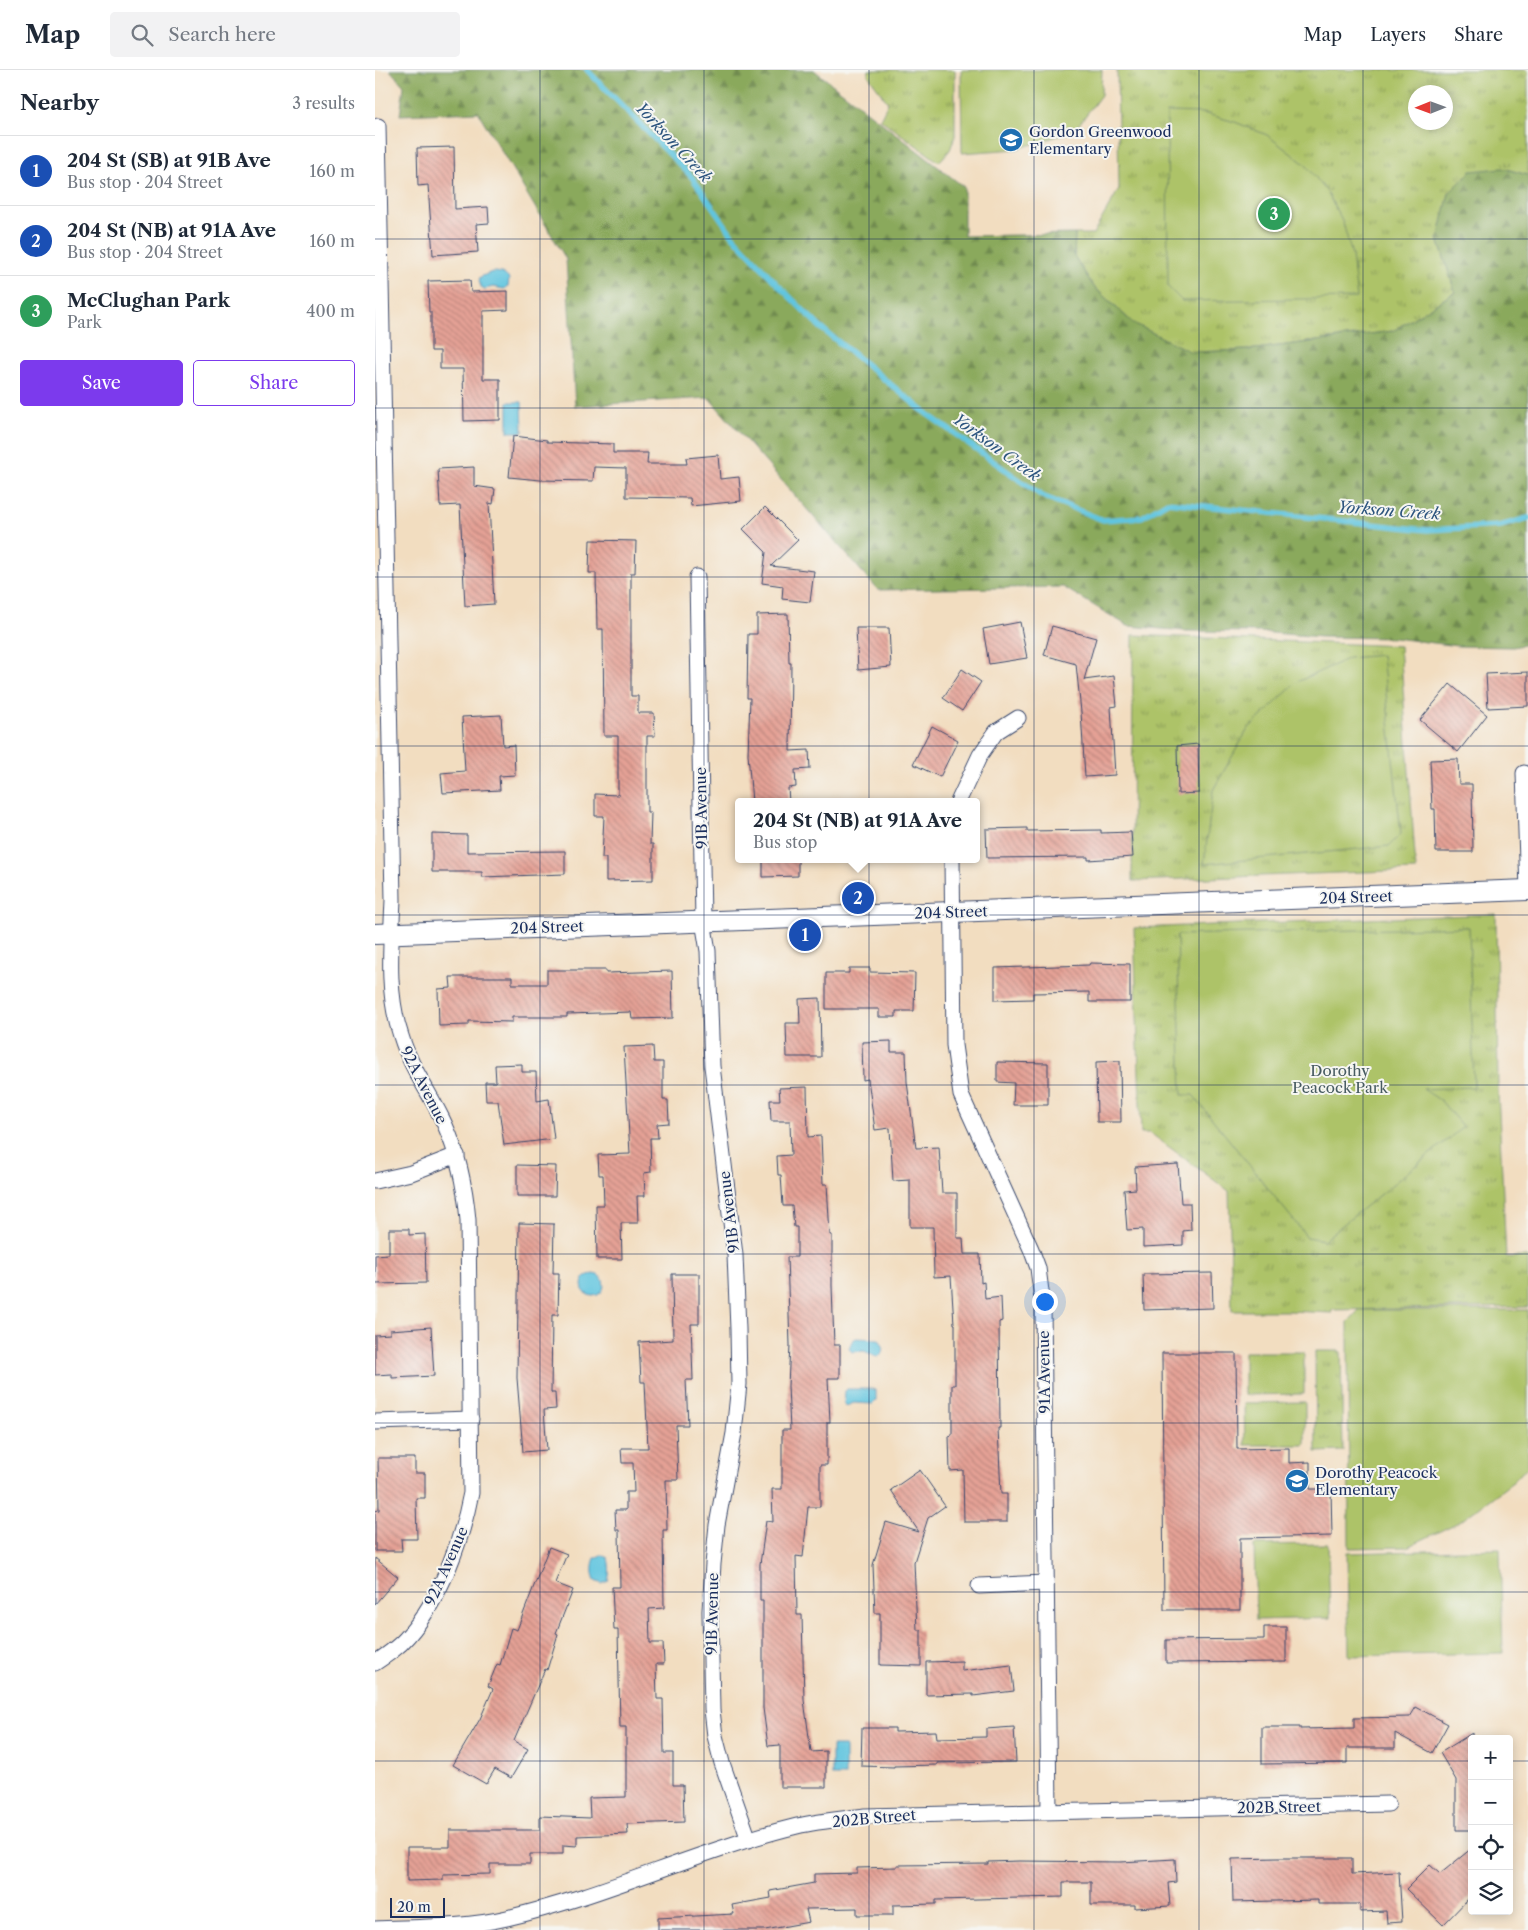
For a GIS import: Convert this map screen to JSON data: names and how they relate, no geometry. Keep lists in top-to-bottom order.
{
  "streets": {
    "street": [
      "91B Avenue",
      "204 Street",
      "92A Avenue",
      "91A Avenue",
      "202B Street"
    ]
  },
  "crossings": [
    ["91B Avenue", "204 Street"],
    ["91B Avenue", "202B Street"],
    ["204 Street", "92A Avenue"],
    ["204 Street", "91A Avenue"],
    ["91A Avenue", "202B Street"]
  ],
  "water": ["Yorkson Creek"],
  "parks": ["Dorothy Peacock Park"],
  "places": {
    "school or university": ["Gordon Greenwood Elementary", "Dorothy Peacock Elementary"]
  },
  "scale_bar": "20 m",
  "north": "left",
  "page": {
    "header": "Map",
    "search": "Search here",
    "nav": ["Map", "Layers", "Share"],
    "heading": ["Nearby", "3 results"],
    "list": [
      {
        "mark": "1",
        "name": "204 St (SB) at 91B Ave",
        "note": "Bus stop · 204 Street",
        "value": "160 m"
      },
      {
        "mark": "2",
        "name": "204 St (NB) at 91A Ave",
        "note": "Bus stop · 204 Street",
        "value": "160 m"
      },
      {
        "mark": "3",
        "name": "McClughan Park",
        "note": "Park",
        "value": "400 m"
      }
    ],
    "pins": ["3", "2", "1"],
    "buttons": ["Save", "Share"],
    "popup": ["204 St (NB) at 91A Ave", "Bus stop"],
    "map_buttons": ["+", "−"],
    "scale": "20 m"
  }
}
